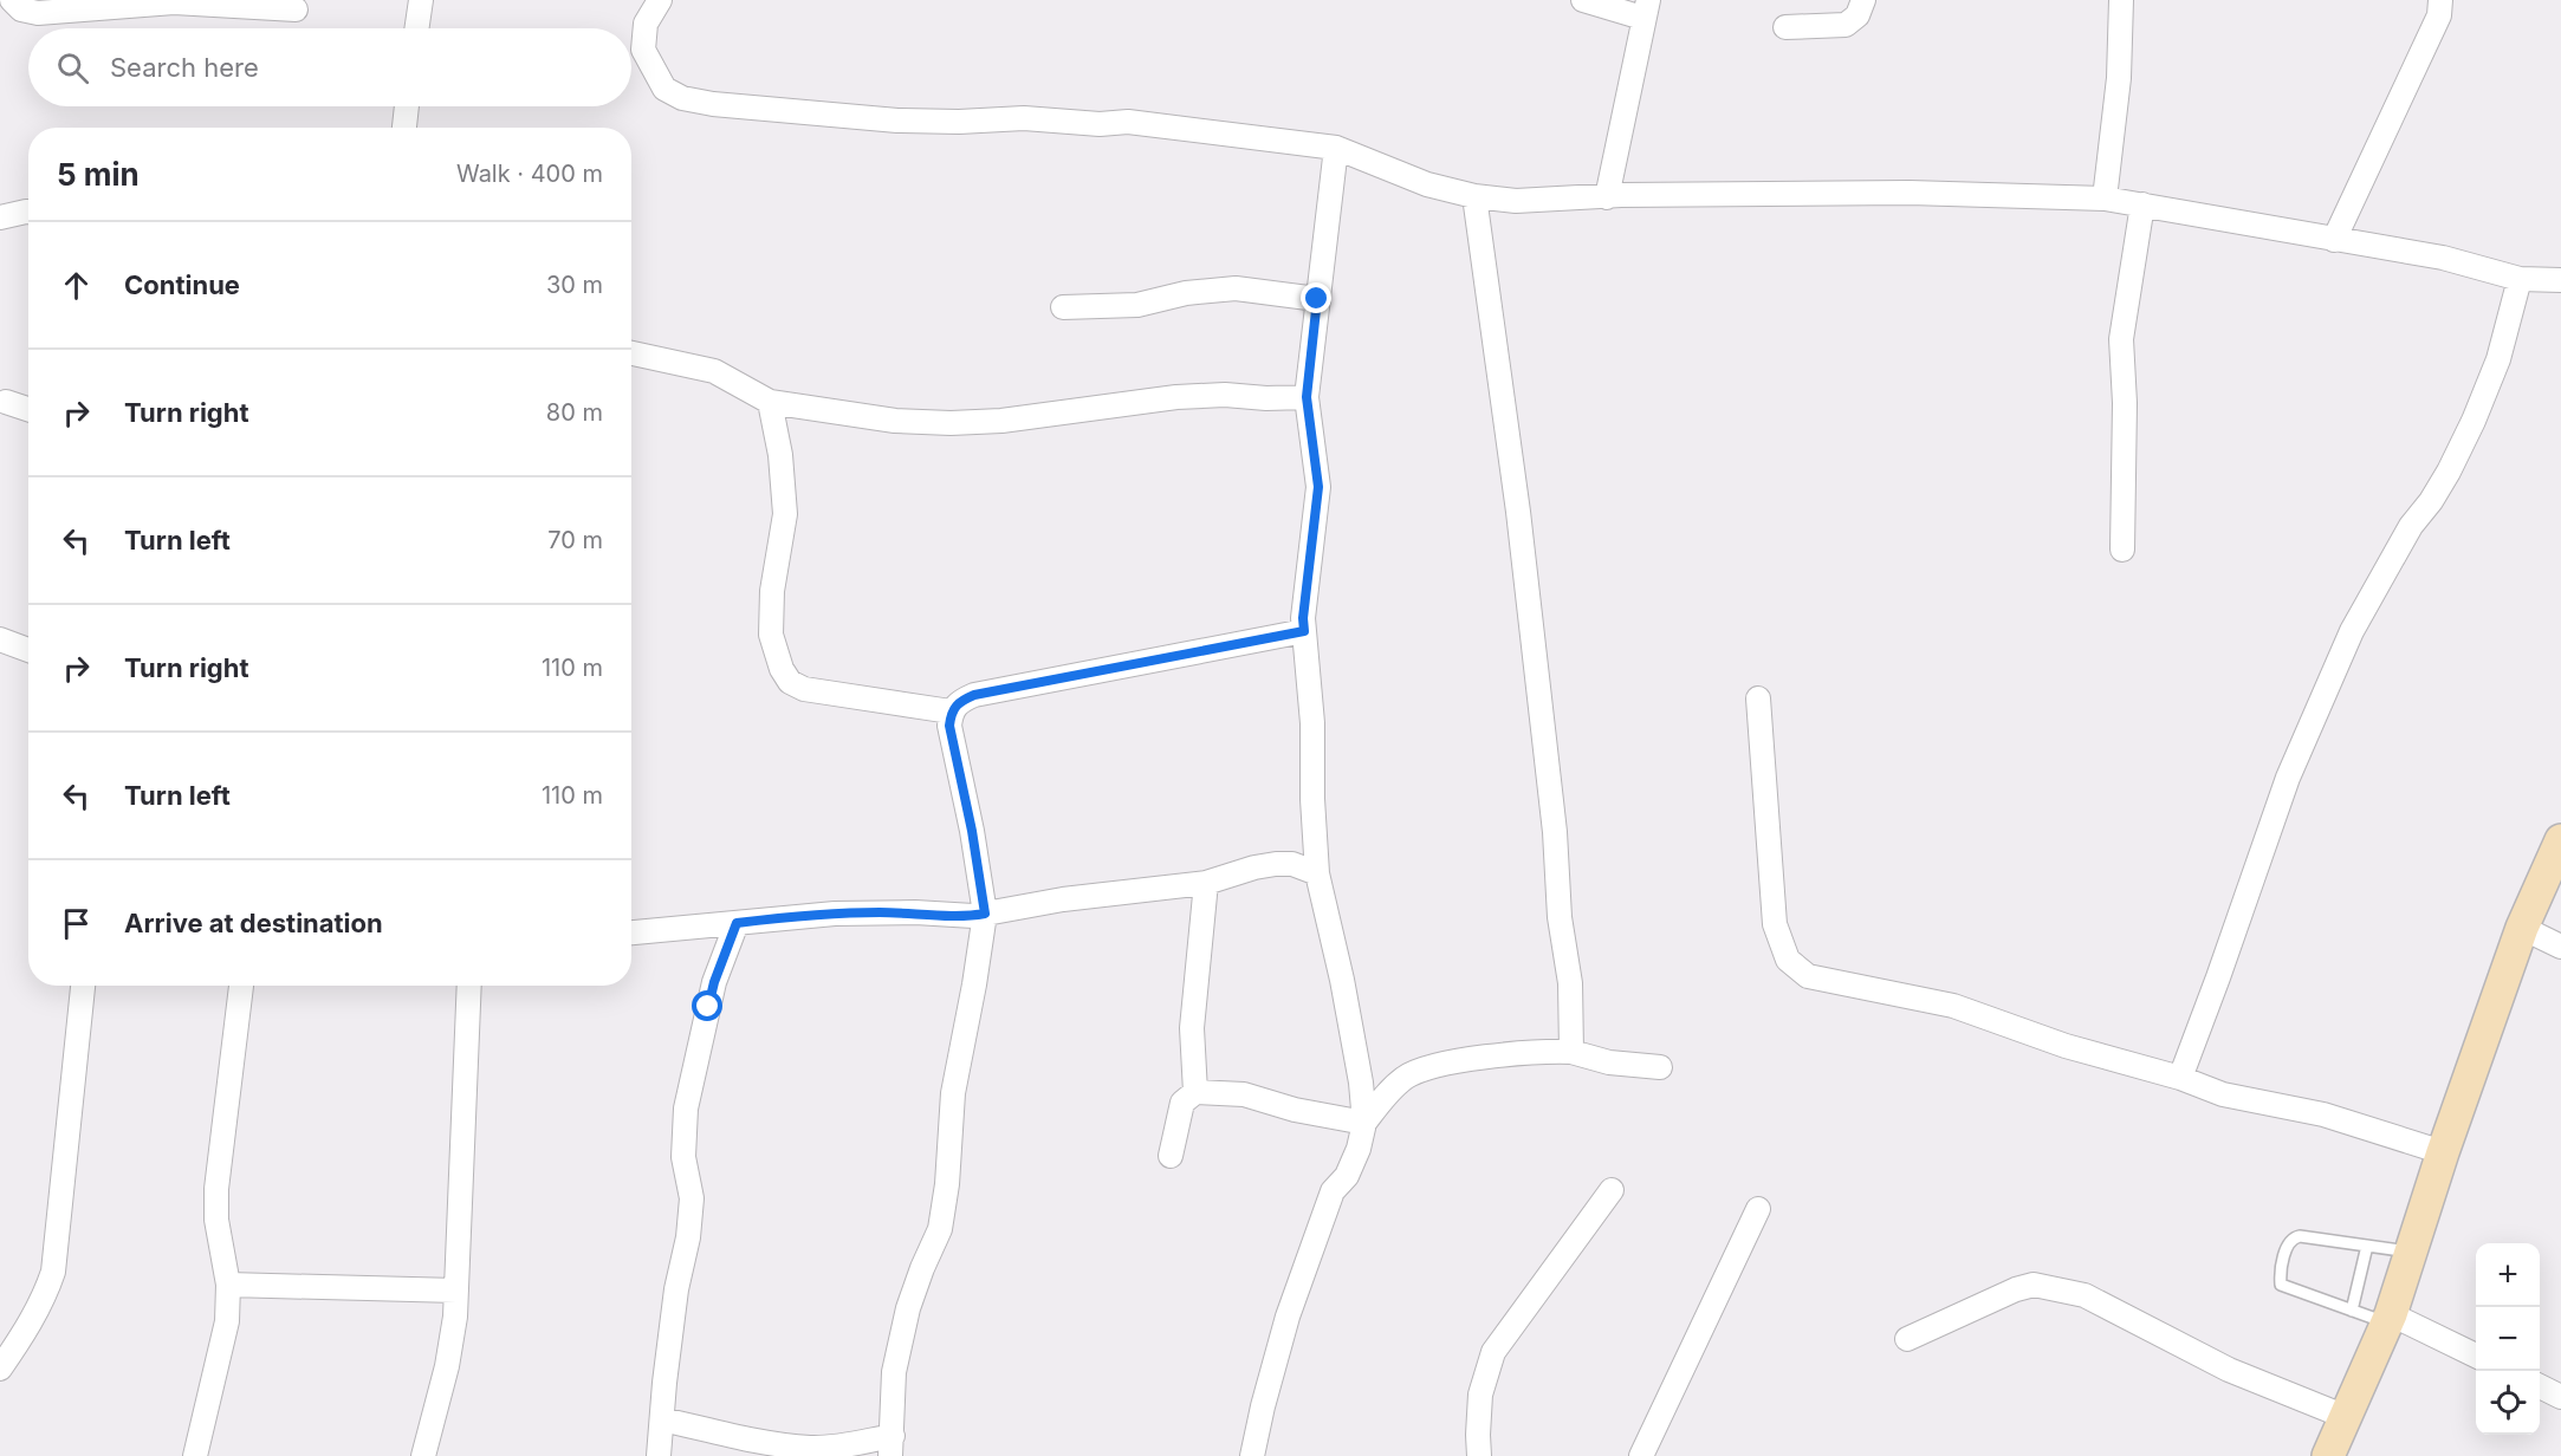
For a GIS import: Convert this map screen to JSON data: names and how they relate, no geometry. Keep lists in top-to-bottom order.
{
  "page": {
    "search": "Search here",
    "heading": ["5 min", "Walk · 400 m"],
    "list": [
      ["Continue", "30 m"],
      ["Turn right", "80 m"],
      ["Turn left", "70 m"],
      ["Turn right", "110 m"],
      ["Turn left", "110 m"],
      "Arrive at destination"
    ],
    "map_buttons": ["+", "−"]
  }
}
